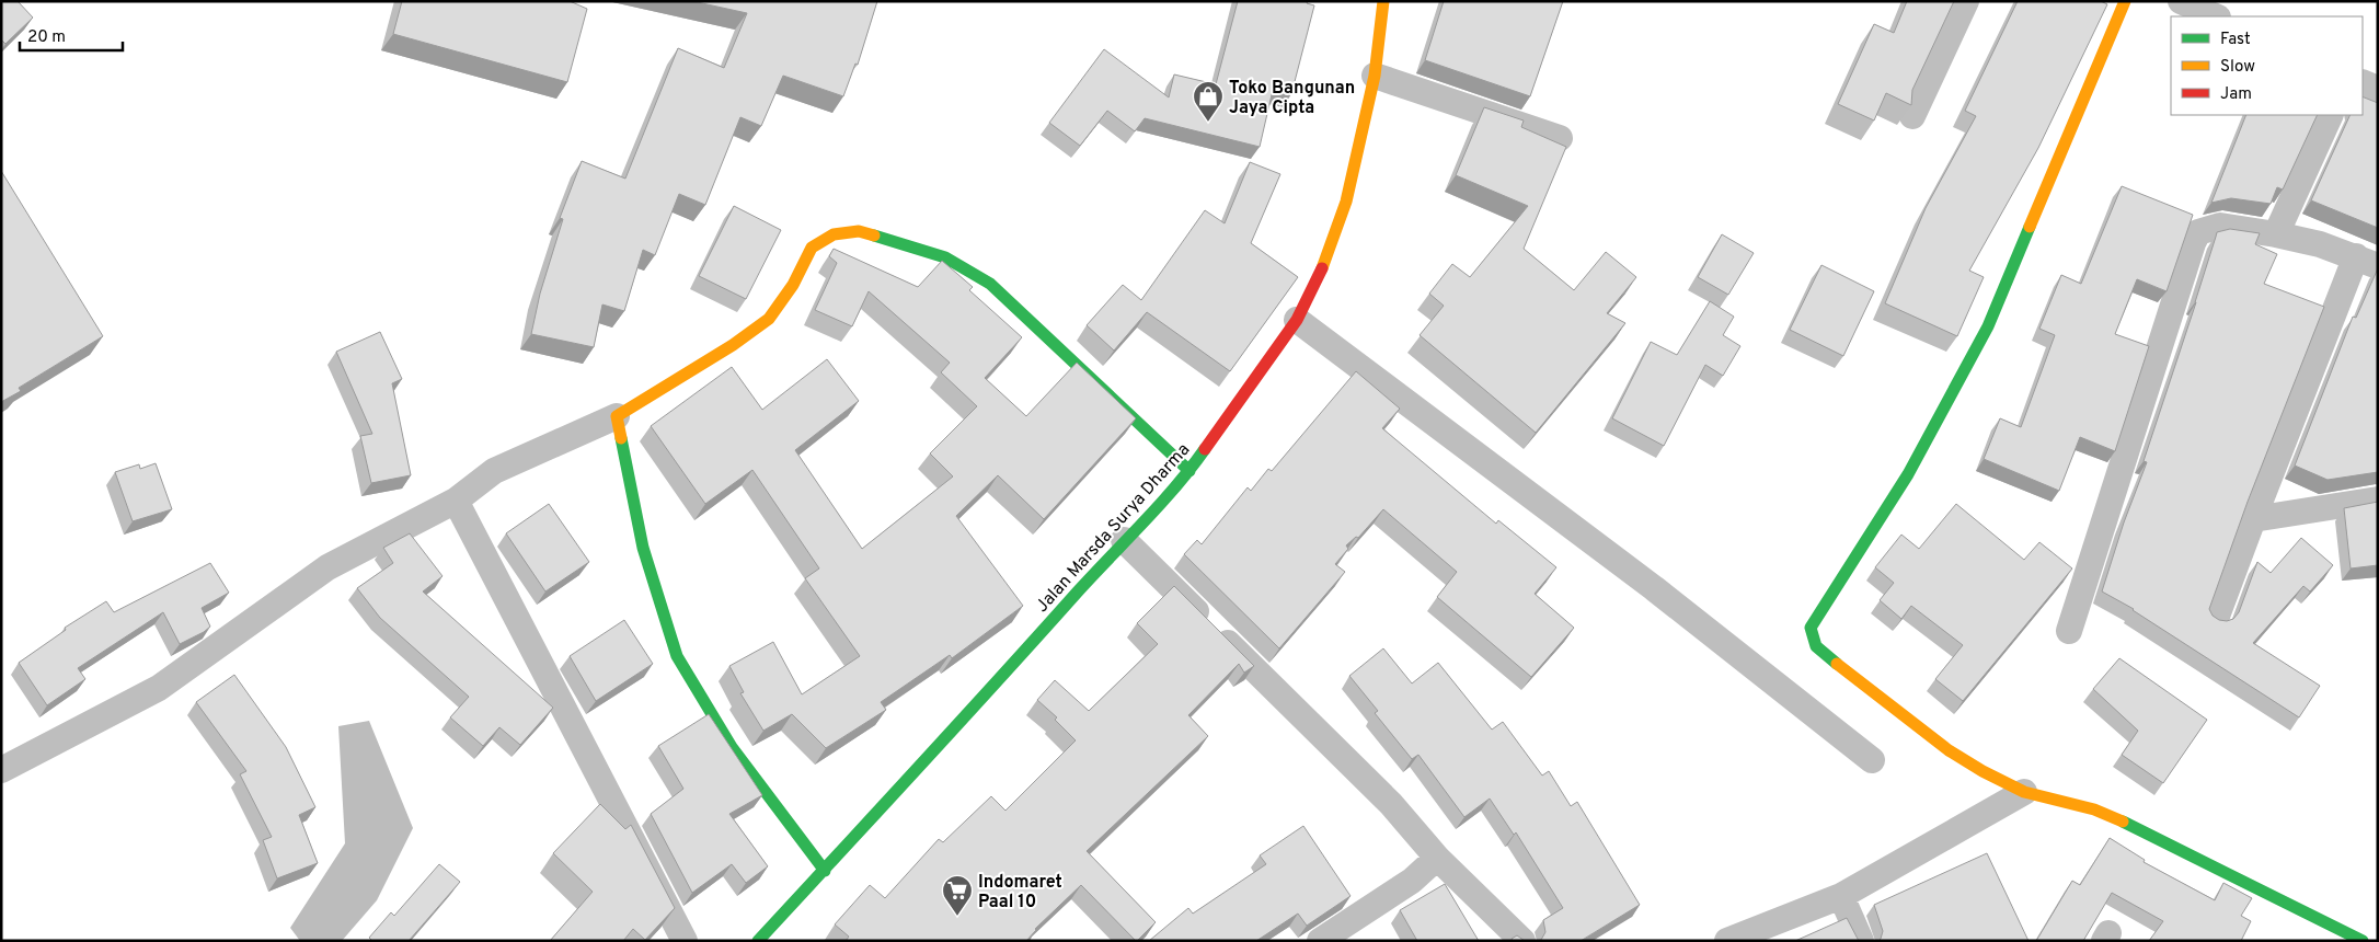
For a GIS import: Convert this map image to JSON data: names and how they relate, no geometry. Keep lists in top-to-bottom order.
{
  "streets": {
    "main road": ["Jalan Marsda Surya Dharma"]
  },
  "places": {
    "shop": ["Toko Bangunan Jaya Cipta"],
    "supermarket": ["Indomaret Paal 10"]
  },
  "legend": ["Fast", "Slow", "Jam"],
  "scale_bar": "20 m"
}
